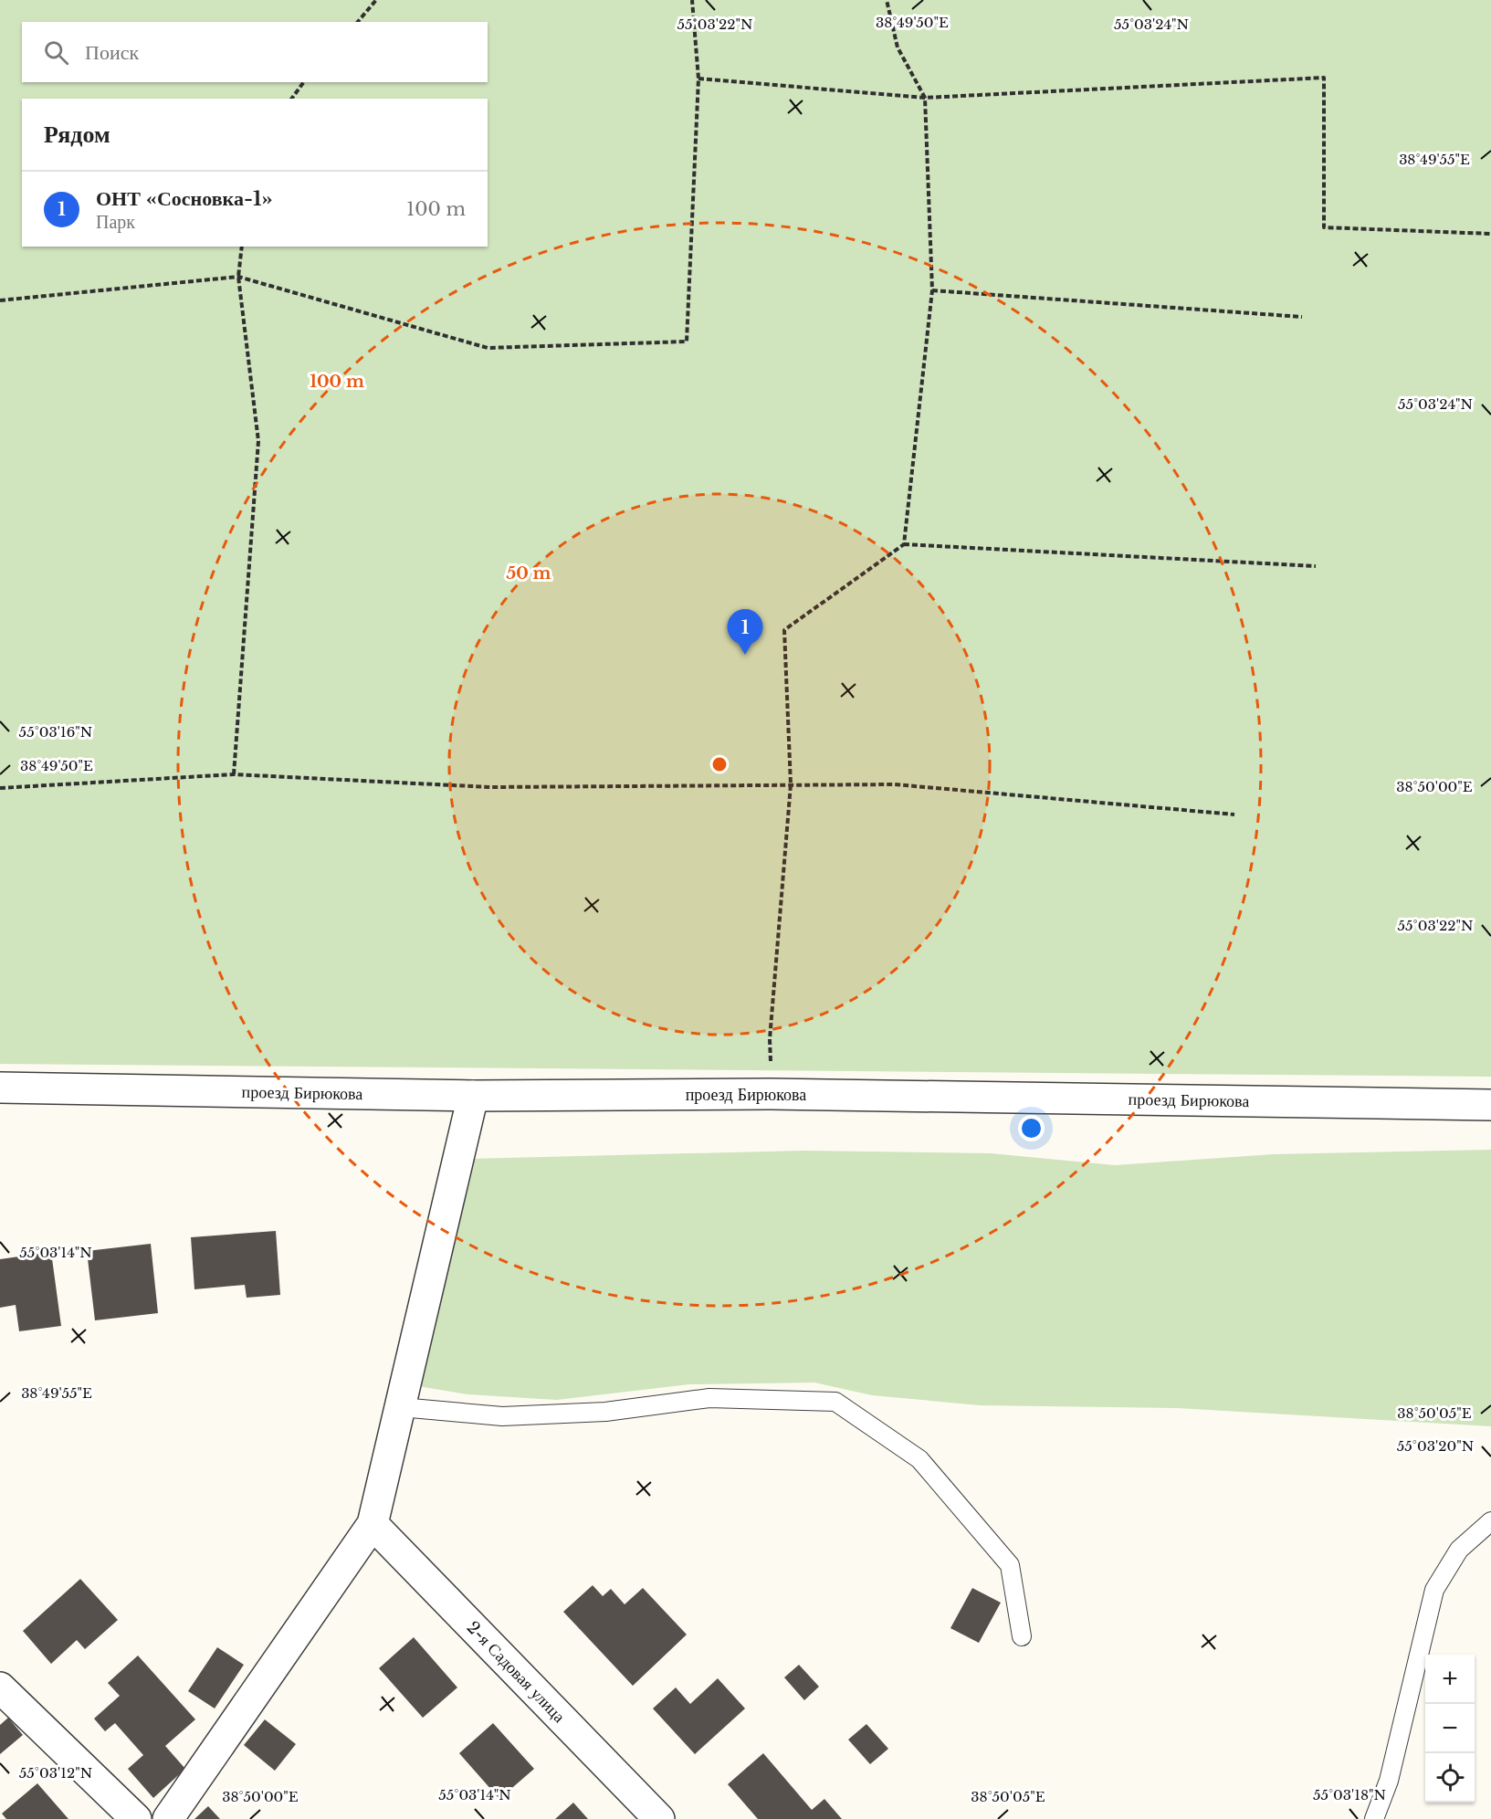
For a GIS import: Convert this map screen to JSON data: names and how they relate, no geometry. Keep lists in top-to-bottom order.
{
  "streets": {
    "street": ["проезд Бирюкова", "2-я Садовая улица"]
  },
  "page": {
    "search": "Поиск",
    "heading": "Рядом",
    "list": [
      {
        "mark": "1",
        "name": "ОНТ «Сосновка-1»",
        "note": "Парк",
        "value": "100 m"
      }
    ],
    "pins": "1",
    "map_buttons": ["+", "−"]
  },
  "coordinates": [
    "38°49'50\"E",
    "55°03'22\"N",
    "55°03'24\"N",
    "38°49'55\"E",
    "55°03'16\"N",
    "38°50'00\"E",
    "55°03'14\"N",
    "38°50'05\"E",
    "55°03'20\"N",
    "55°03'12\"N",
    "55°03'18\"N"
  ],
  "rings": ["100 m", "50 m"]
}
